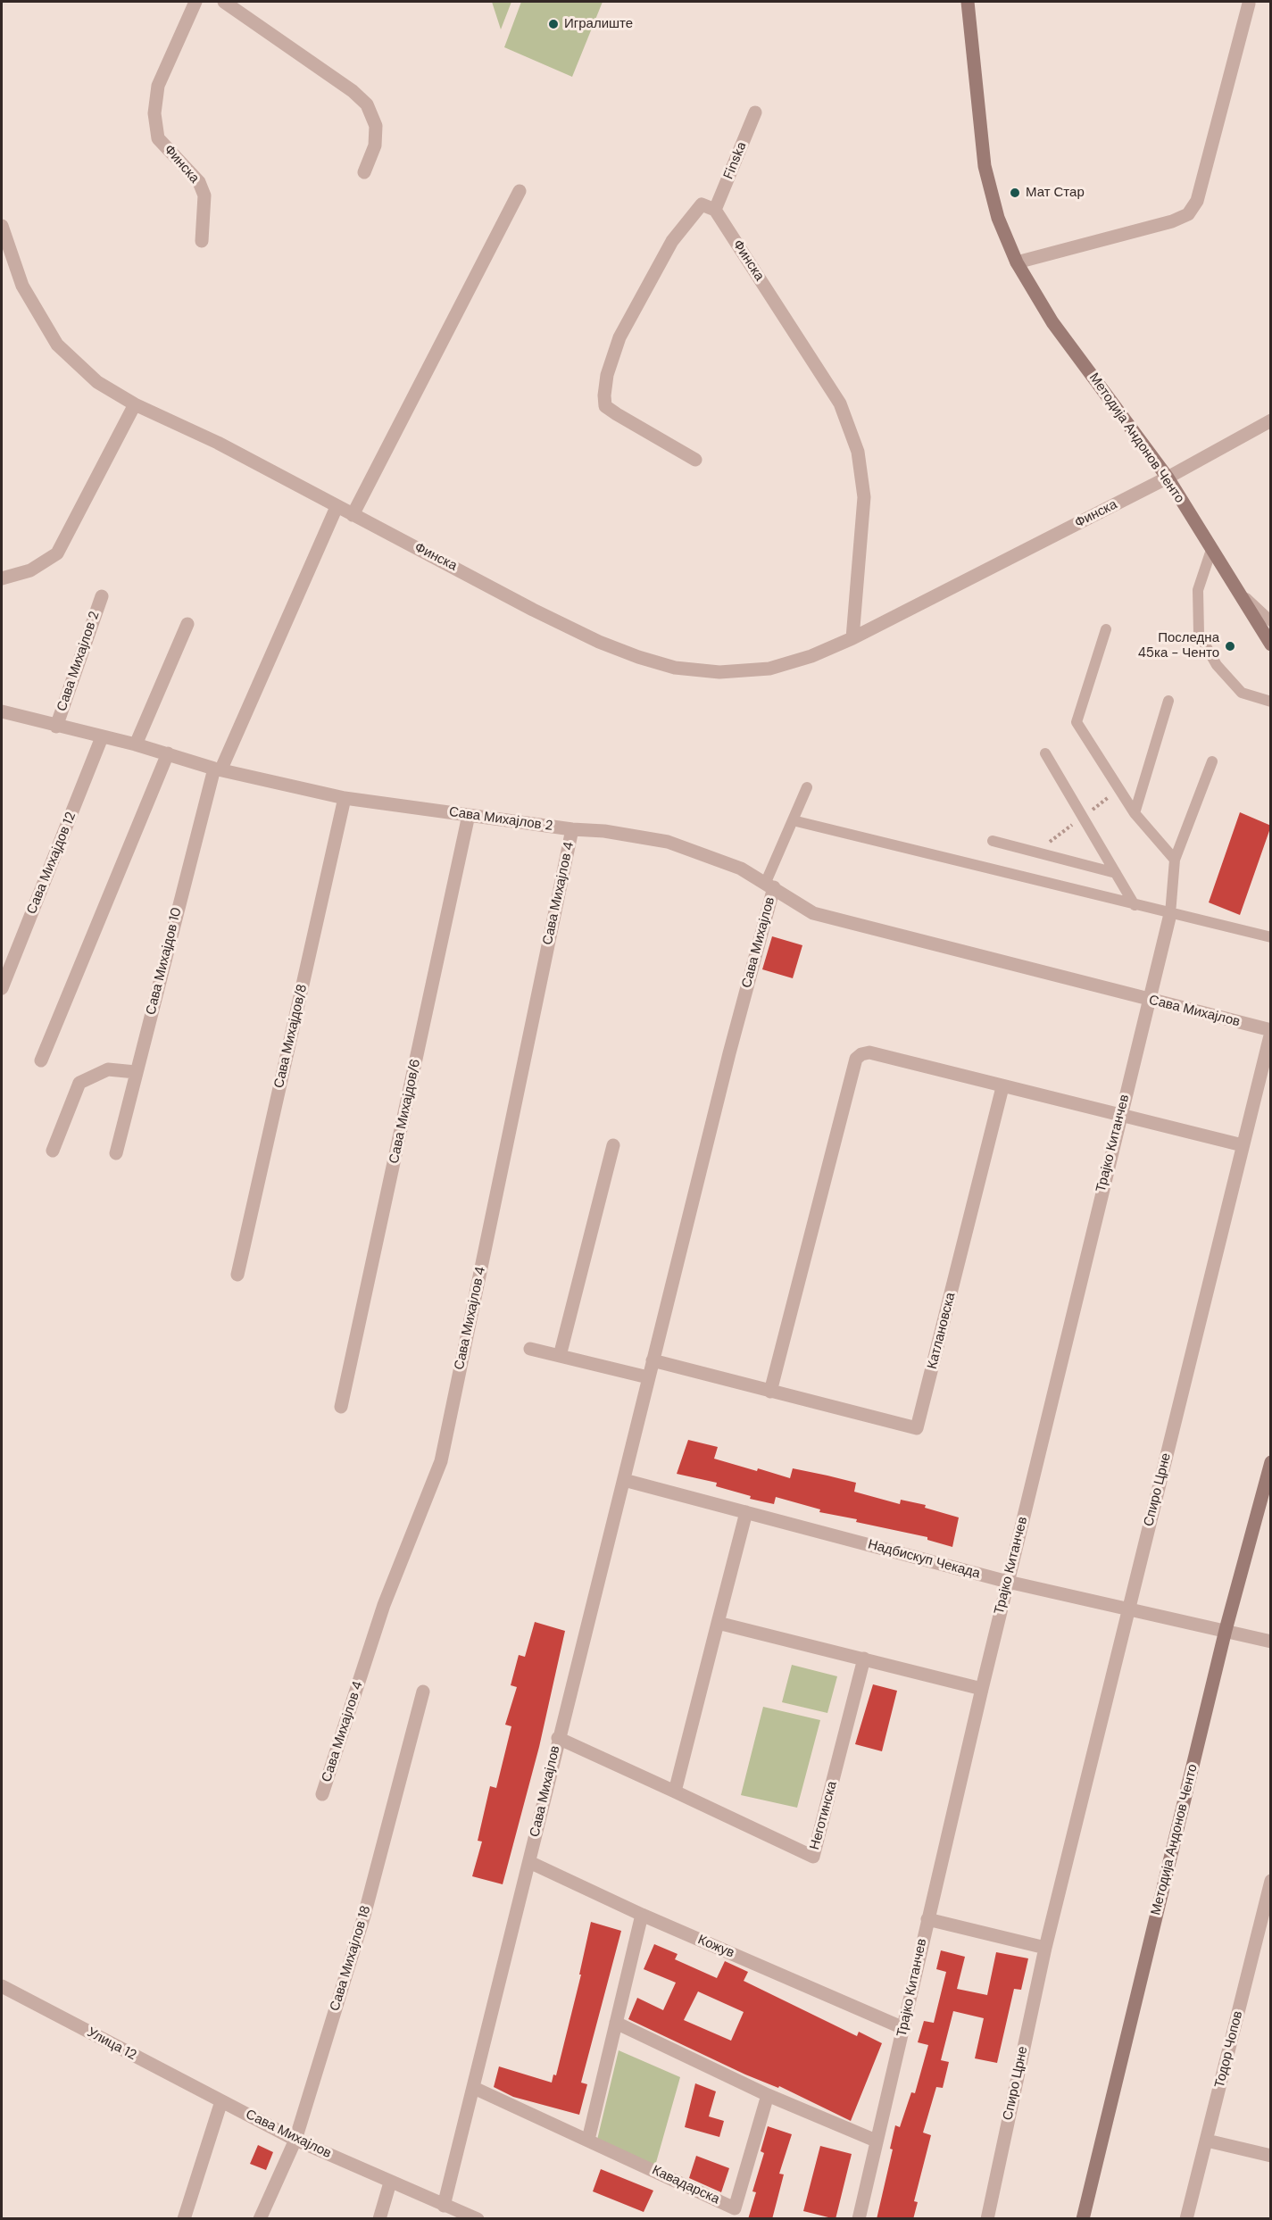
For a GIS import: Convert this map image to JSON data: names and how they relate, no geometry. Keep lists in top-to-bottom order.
{
  "streets": {
    "main road": ["Методија Андонов Ченто"],
    "street": [
      "Finska",
      "Финска",
      "Сава Михајлов 2",
      "Сава Михајдов 12",
      "Сава Михајлов 4",
      "Сава Михајлов",
      "Сава Михајдов 10",
      "Сава Михајдов/8",
      "Сава Михајдов/6",
      "Трајко Китанчев",
      "Катлановска",
      "Спиро Црне",
      "Надбискуп Чекада",
      "Неготинска",
      "Кожув",
      "Сава Михајлов 18",
      "Улица 12",
      "Тодор Чопов",
      "Кавадарска"
    ]
  },
  "crossings": [
    ["Finska", "Финска"],
    ["Финска", "Методија Андонов Ченто"],
    ["Методија Андонов Ченто", "Надбискуп Чекада"],
    ["Сава Михајлов 2", "Сава Михајдов 12"],
    ["Сава Михајлов 2", "Сава Михајлов 4"],
    ["Сава Михајлов 2", "Сава Михајлов"],
    ["Сава Михајлов 2", "Сава Михајдов 10"],
    ["Сава Михајлов 2", "Сава Михајдов/8"],
    ["Сава Михајлов 2", "Сава Михајдов/6"],
    ["Сава Михајлов", "Трајко Китанчев"],
    ["Сава Михајлов", "Катлановска"],
    ["Сава Михајлов", "Спиро Црне"],
    ["Сава Михајлов", "Надбискуп Чекада"],
    ["Сава Михајлов", "Неготинска"],
    ["Сава Михајлов", "Кожув"],
    ["Сава Михајлов", "Сава Михајлов 18"],
    ["Сава Михајлов", "Улица 12"],
    ["Сава Михајлов", "Кавадарска"],
    ["Трајко Китанчев", "Надбискуп Чекада"],
    ["Трајко Китанчев", "Кожув"],
    ["Спиро Црне", "Надбискуп Чекада"]
  ],
  "places": ["Игралиште", "Мат Стар", "Последна 45ка - Ченто"]
}
